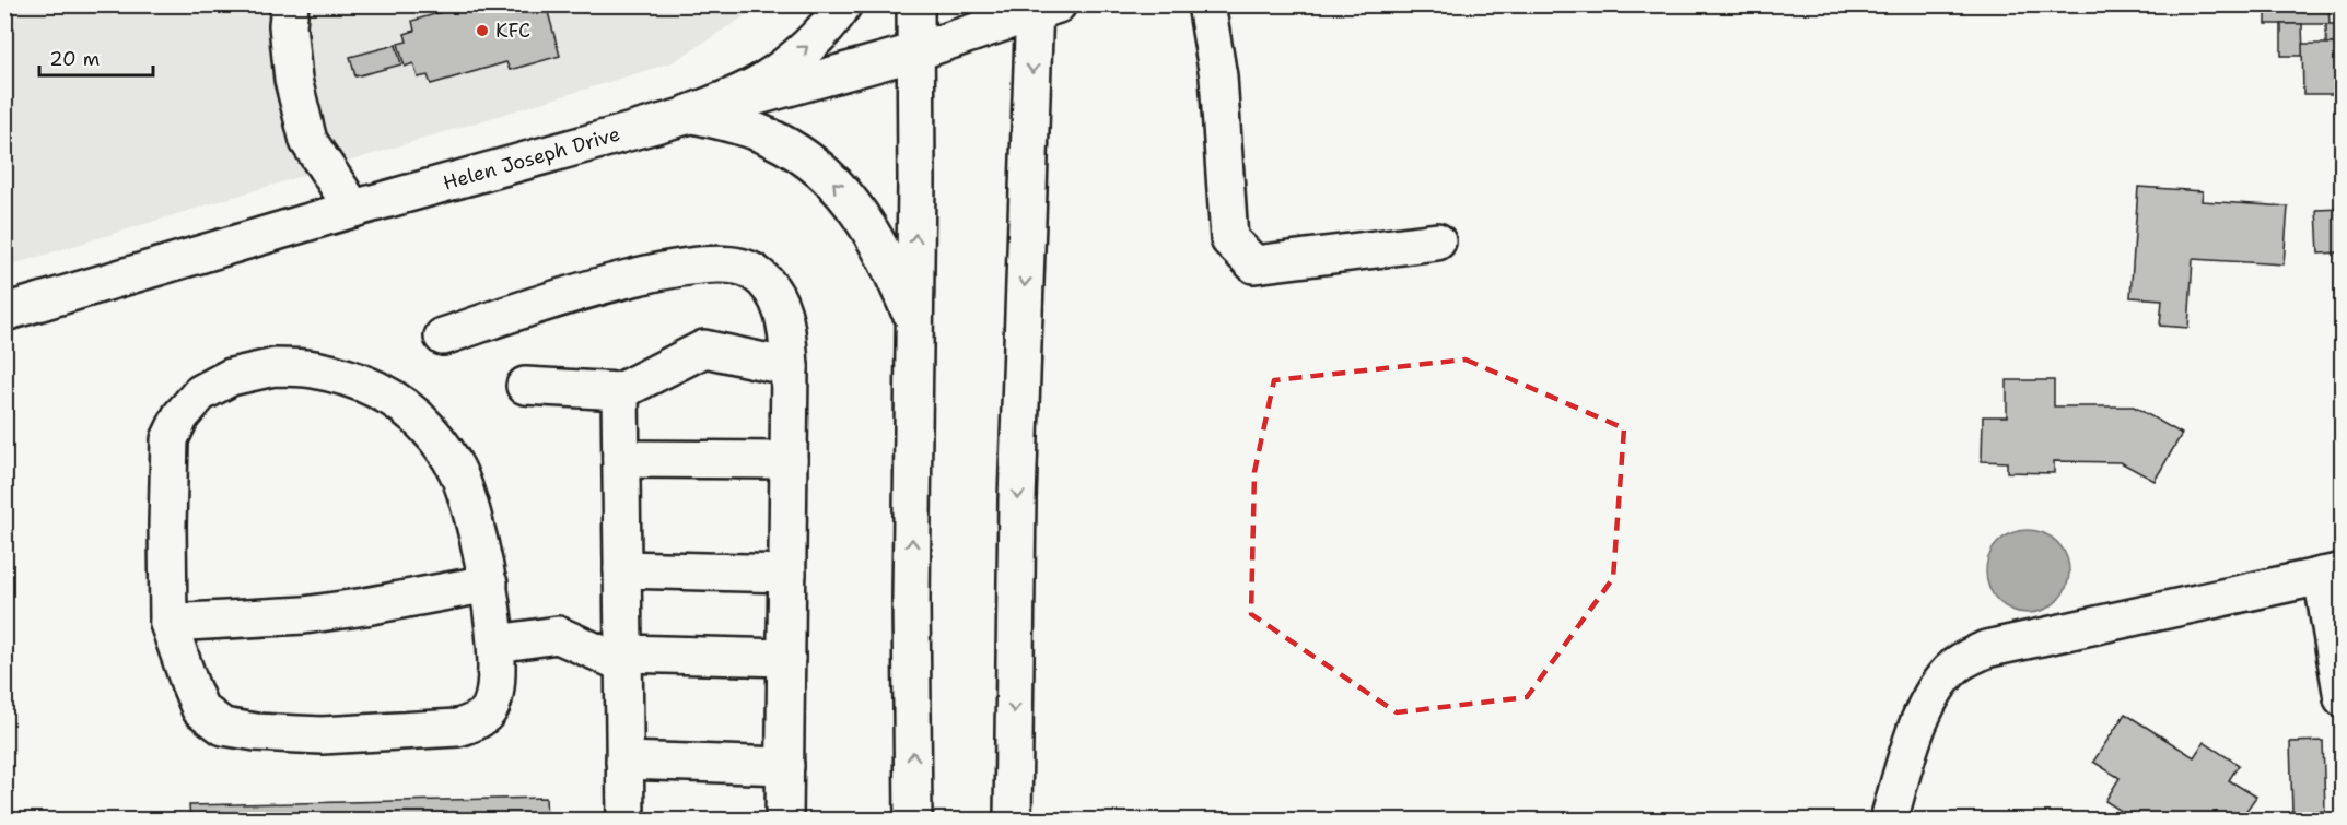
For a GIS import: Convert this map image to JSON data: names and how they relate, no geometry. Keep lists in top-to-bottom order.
{
  "streets": {
    "main road": ["Helen Joseph Drive"]
  },
  "places": ["KFC"],
  "scale_bar": "20 m"
}
